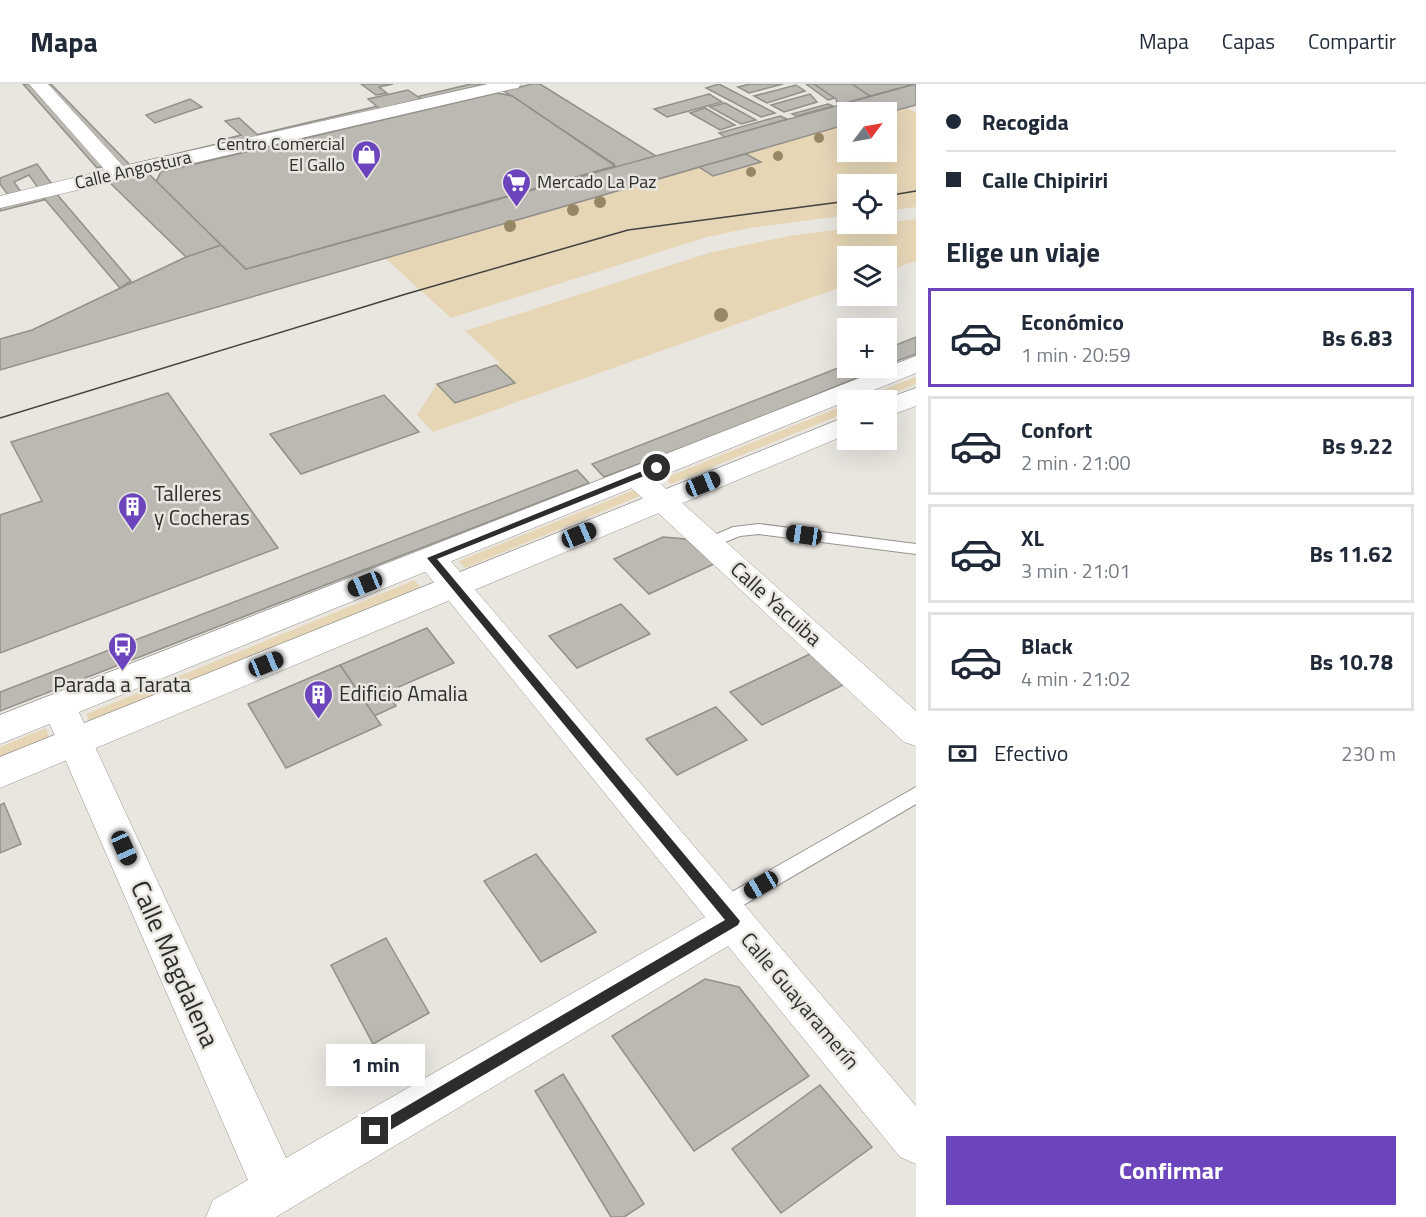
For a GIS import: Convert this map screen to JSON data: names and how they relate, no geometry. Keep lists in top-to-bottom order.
{
  "streets": {
    "street": [
      "Calle Angostura",
      "Calle Yacuiba",
      "Calle Magdalena",
      "Calle Guayaramerín"
    ]
  },
  "places": {
    "shop": ["Centro Comercial El Gallo"],
    "supermarket": ["Mercado La Paz"],
    "building": ["Talleres y Cocheras", "Edificio Amalia"],
    "bus stop": ["Parada a Tarata"]
  },
  "north": "top right",
  "page": {
    "header": "Mapa",
    "nav": ["Mapa", "Capas", "Compartir"],
    "banner": ["Recogida", "Calle Chipiriri"],
    "map_buttons": ["+", "−"],
    "heading": "Elige un viaje",
    "list": [
      {
        "name": "Económico",
        "note": "1 min · 20:59",
        "value": "Bs 6.83"
      },
      {
        "name": "Confort",
        "note": "2 min · 21:00",
        "value": "Bs 9.22"
      },
      {
        "name": "XL",
        "note": "3 min · 21:01",
        "value": "Bs 11.62"
      },
      {
        "name": "Black",
        "note": "4 min · 21:02",
        "value": "Bs 10.78"
      }
    ],
    "pay": ["Efectivo", "230 m"],
    "bubble": "1 min",
    "buttons": "Confirmar"
  }
}
